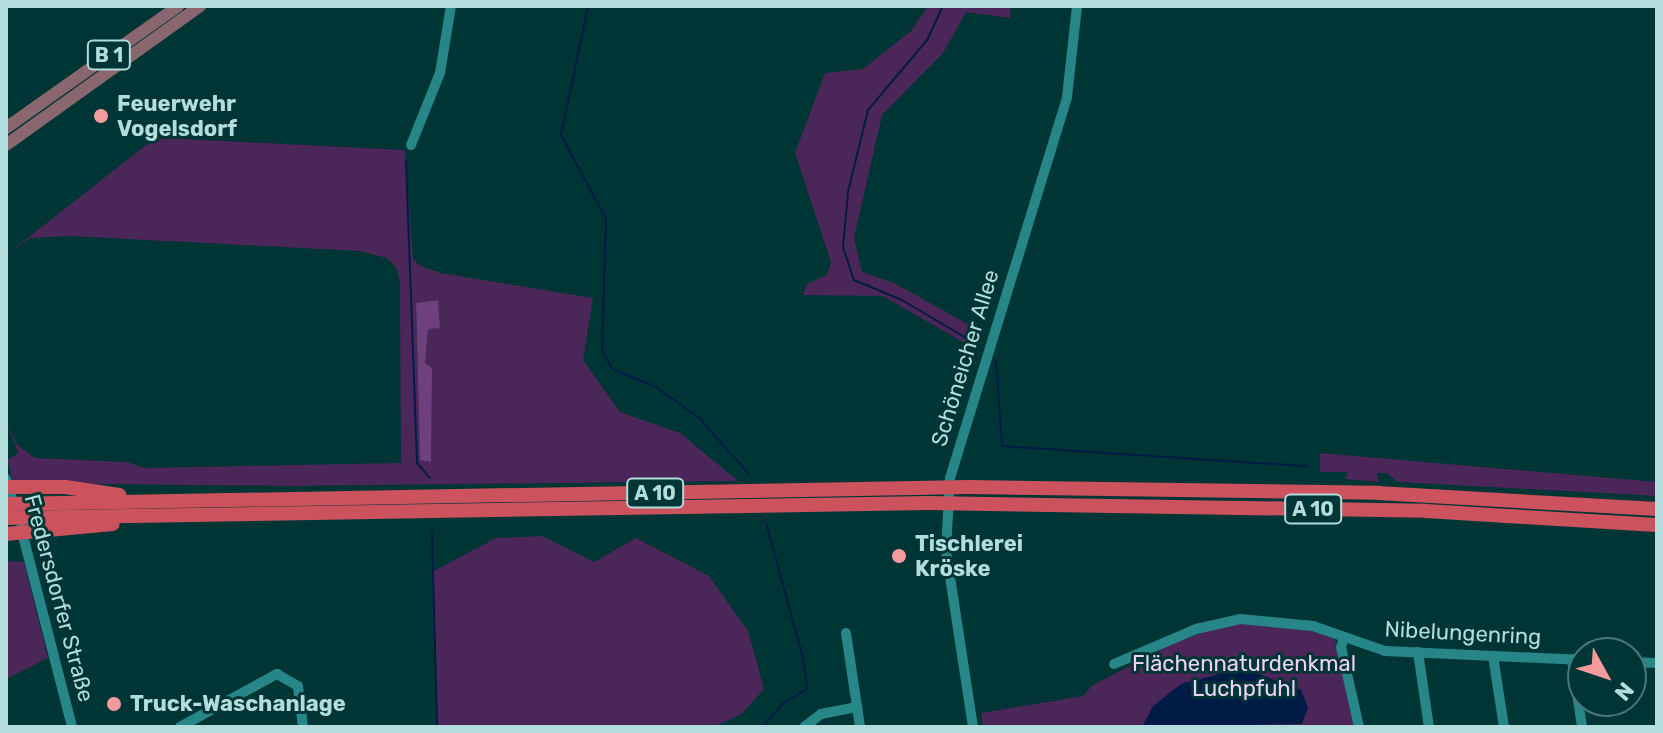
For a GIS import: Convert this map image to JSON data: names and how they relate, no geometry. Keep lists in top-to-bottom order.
{
  "streets": {
    "highway": ["A 10"],
    "main road": ["B 1"],
    "street": ["Schöneicher Allee", "Fredersdorfer Straße", "Nibelungenring"]
  },
  "parks": ["Flächennaturdenkmal Luchpfuhl"],
  "places": ["Feuerwehr Vogelsdorf", "Tischlerei Kröske", "Truck-Waschanlage"],
  "north": "bottom right"
}
